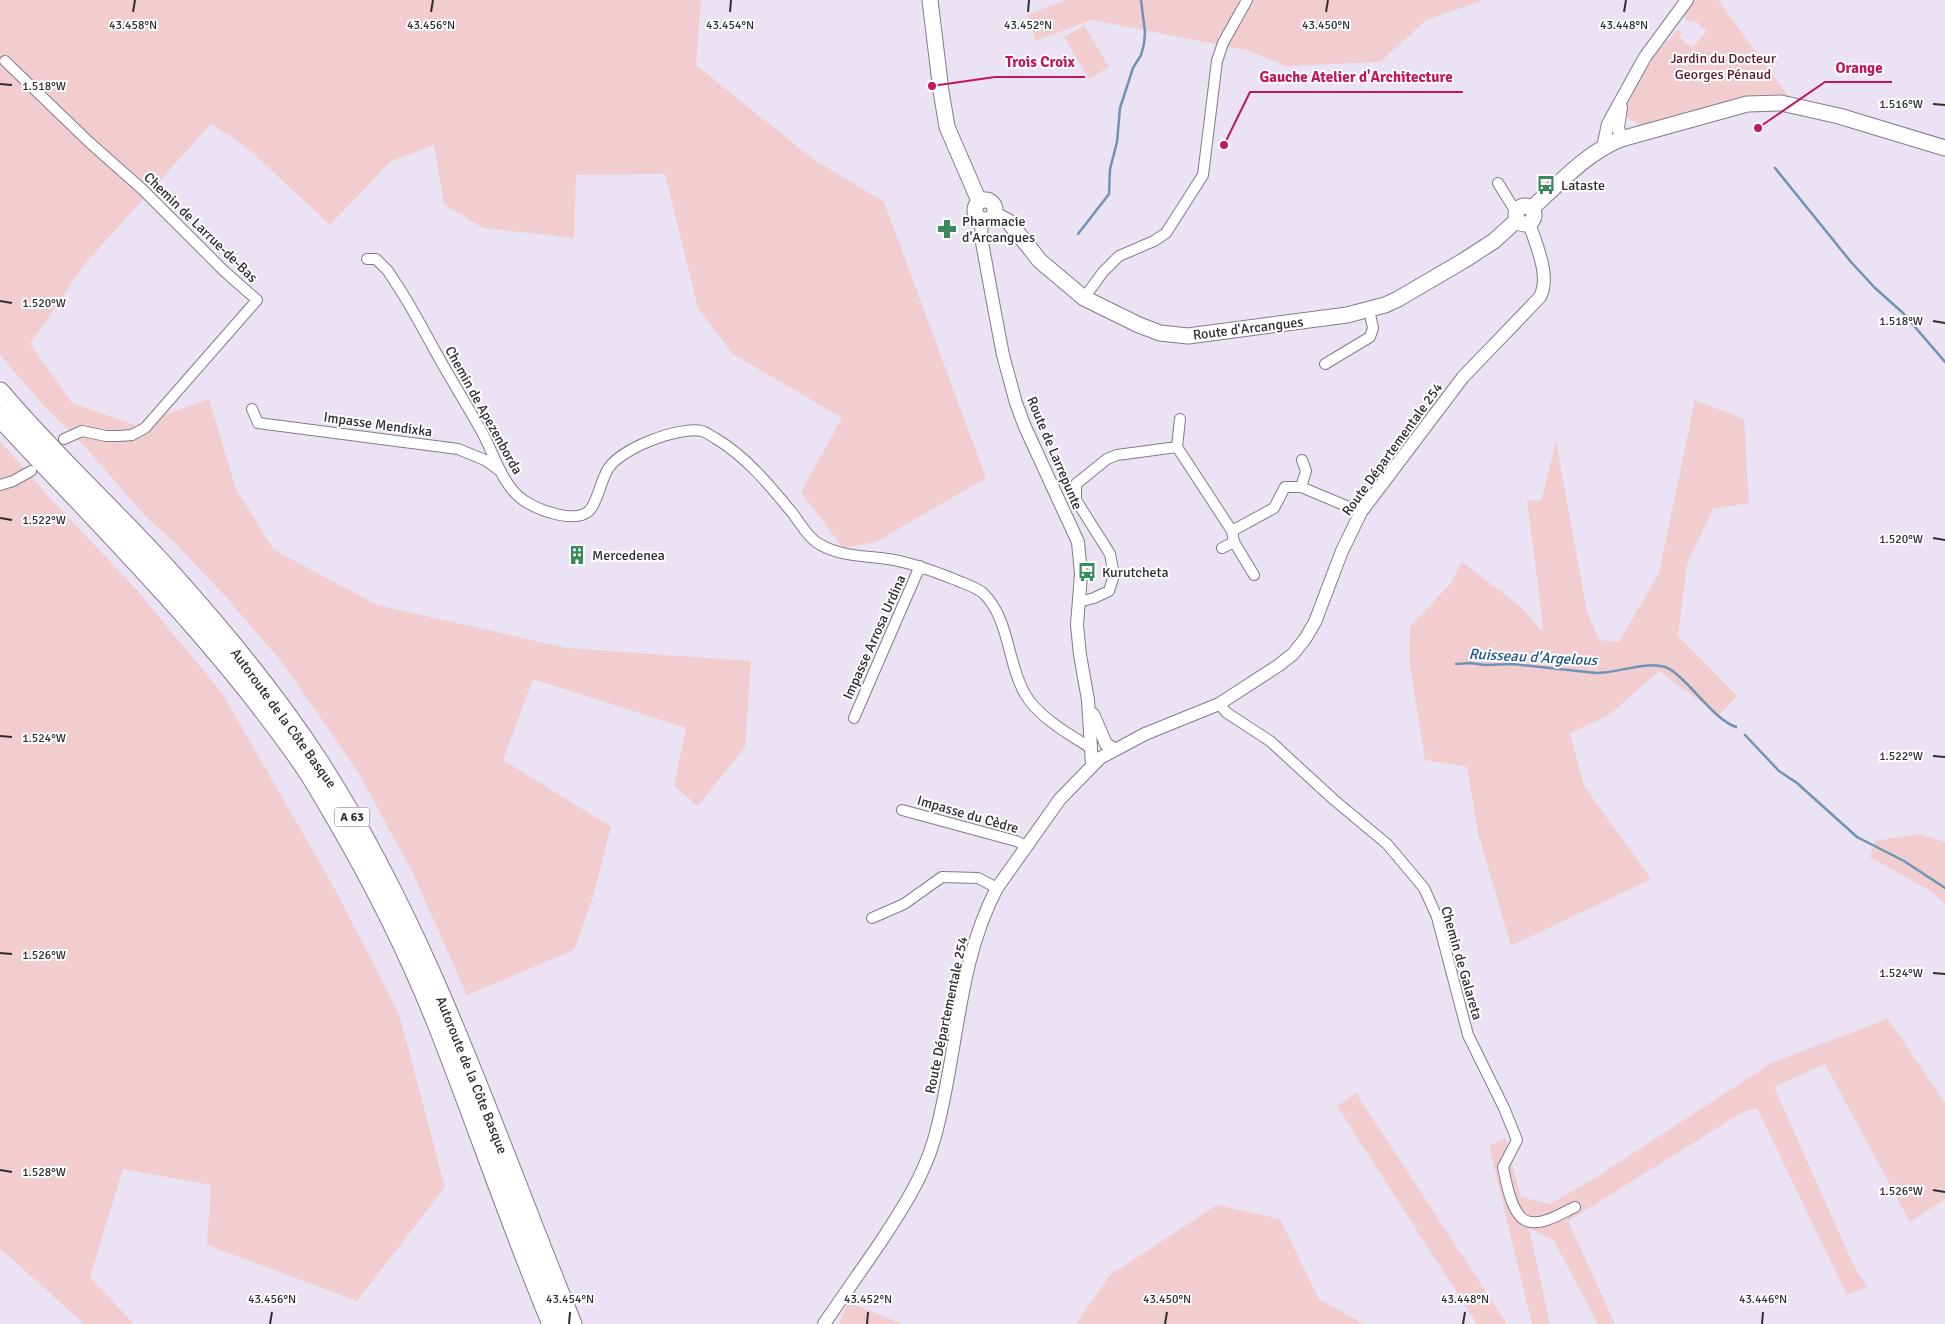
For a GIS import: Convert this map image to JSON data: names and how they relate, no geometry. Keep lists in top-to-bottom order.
{
  "streets": {
    "highway": ["Autoroute de la Côte Basque", "A 63"],
    "main road": ["Route d'Arcangues"],
    "street": [
      "Chemin de Larrue-de-Bas",
      "Chemin de Apezenborda",
      "Impasse Mendixka",
      "Route Départementale 254",
      "Route de Larrepunte",
      "Impasse Arrosa Urdina",
      "Impasse du Cèdre",
      "Chemin de Galareta"
    ]
  },
  "crossings": [
    ["Route d'Arcangues", "Route Départementale 254"],
    ["Route d'Arcangues", "Route de Larrepunte"],
    ["Chemin de Apezenborda", "Impasse Mendixka"],
    ["Chemin de Apezenborda", "Route de Larrepunte"],
    ["Chemin de Apezenborda", "Impasse Arrosa Urdina"],
    ["Route Départementale 254", "Route de Larrepunte"],
    ["Route Départementale 254", "Impasse du Cèdre"],
    ["Route Départementale 254", "Chemin de Galareta"]
  ],
  "water": ["Ruisseau d'Argelous"],
  "parks": ["Jardin du Docteur Georges Pénaud"],
  "places": {
    "other": ["Trois Croix", "Orange", "Gauche Atelier d'Architecture"],
    "bus stop": ["Lataste", "Kurutcheta"],
    "pharmacy": ["Pharmacie d'Arcangues"],
    "building": ["Mercedenea"]
  },
  "coordinates": [
    "43.458°N",
    "43.456°N",
    "43.454°N",
    "43.452°N",
    "43.450°N",
    "43.448°N",
    "1.518°W",
    "1.516°W",
    "1.520°W",
    "1.522°W",
    "1.524°W",
    "1.526°W",
    "1.528°W",
    "43.446°N"
  ]
}
